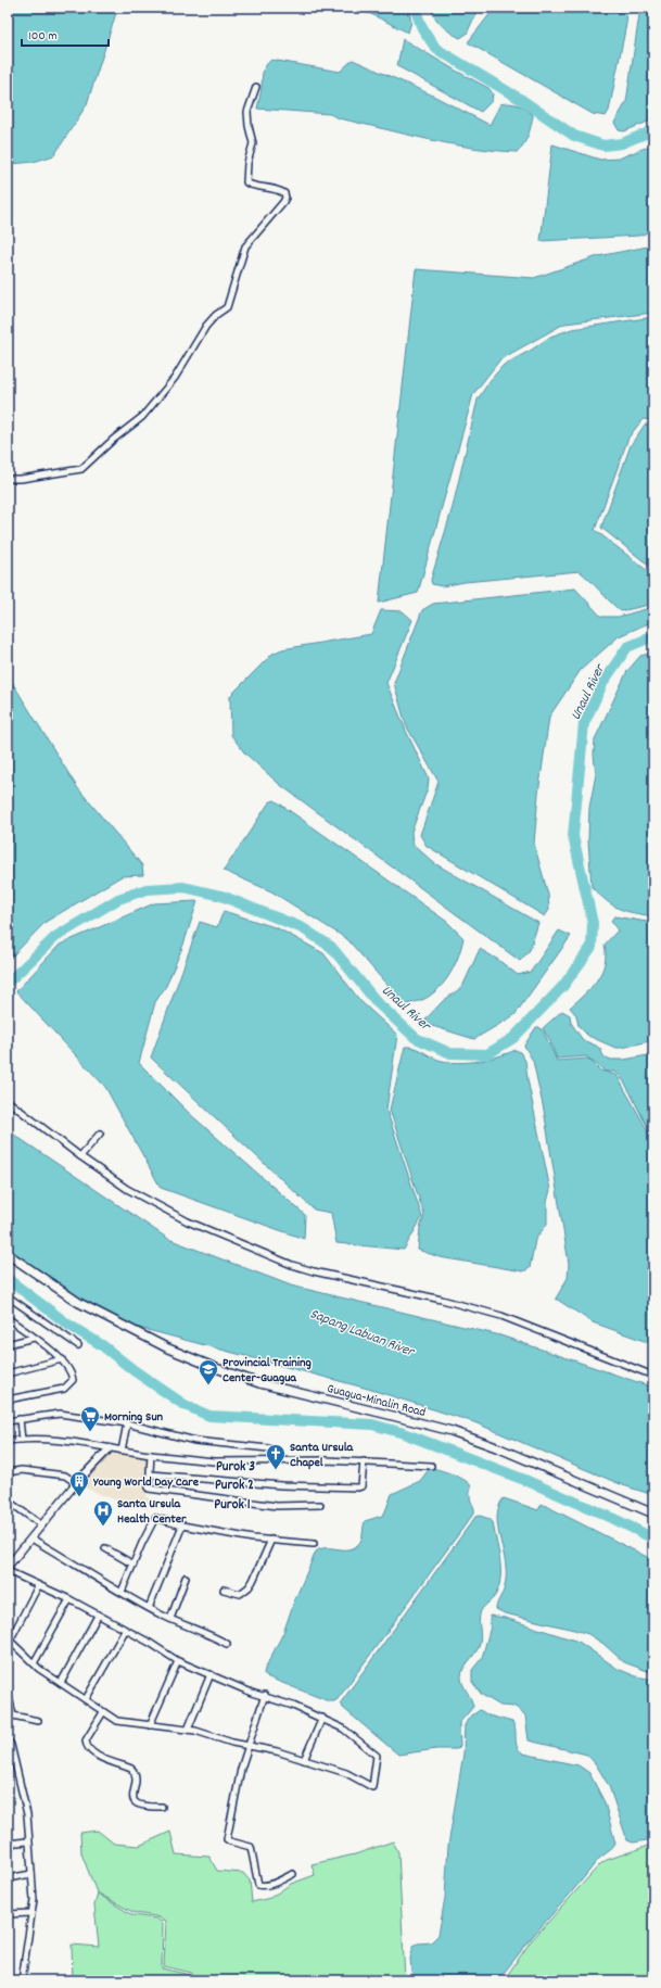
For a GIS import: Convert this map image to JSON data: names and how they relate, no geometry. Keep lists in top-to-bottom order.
{
  "streets": {
    "main road": ["Guagua-Minalin Road"]
  },
  "districts": ["Purok 3", "Purok 2", "Purok 1"],
  "water": ["Unaul River", "Sapang Labuan River"],
  "places": {
    "school or university": ["Provincial Training Center-Guagua"],
    "supermarket": ["Morning Sun"],
    "church": ["Santa Ursula Chapel"],
    "building": ["Young World Day Care"],
    "hospital": ["Santa Ursula Health Center"]
  },
  "scale_bar": "100 m"
}
